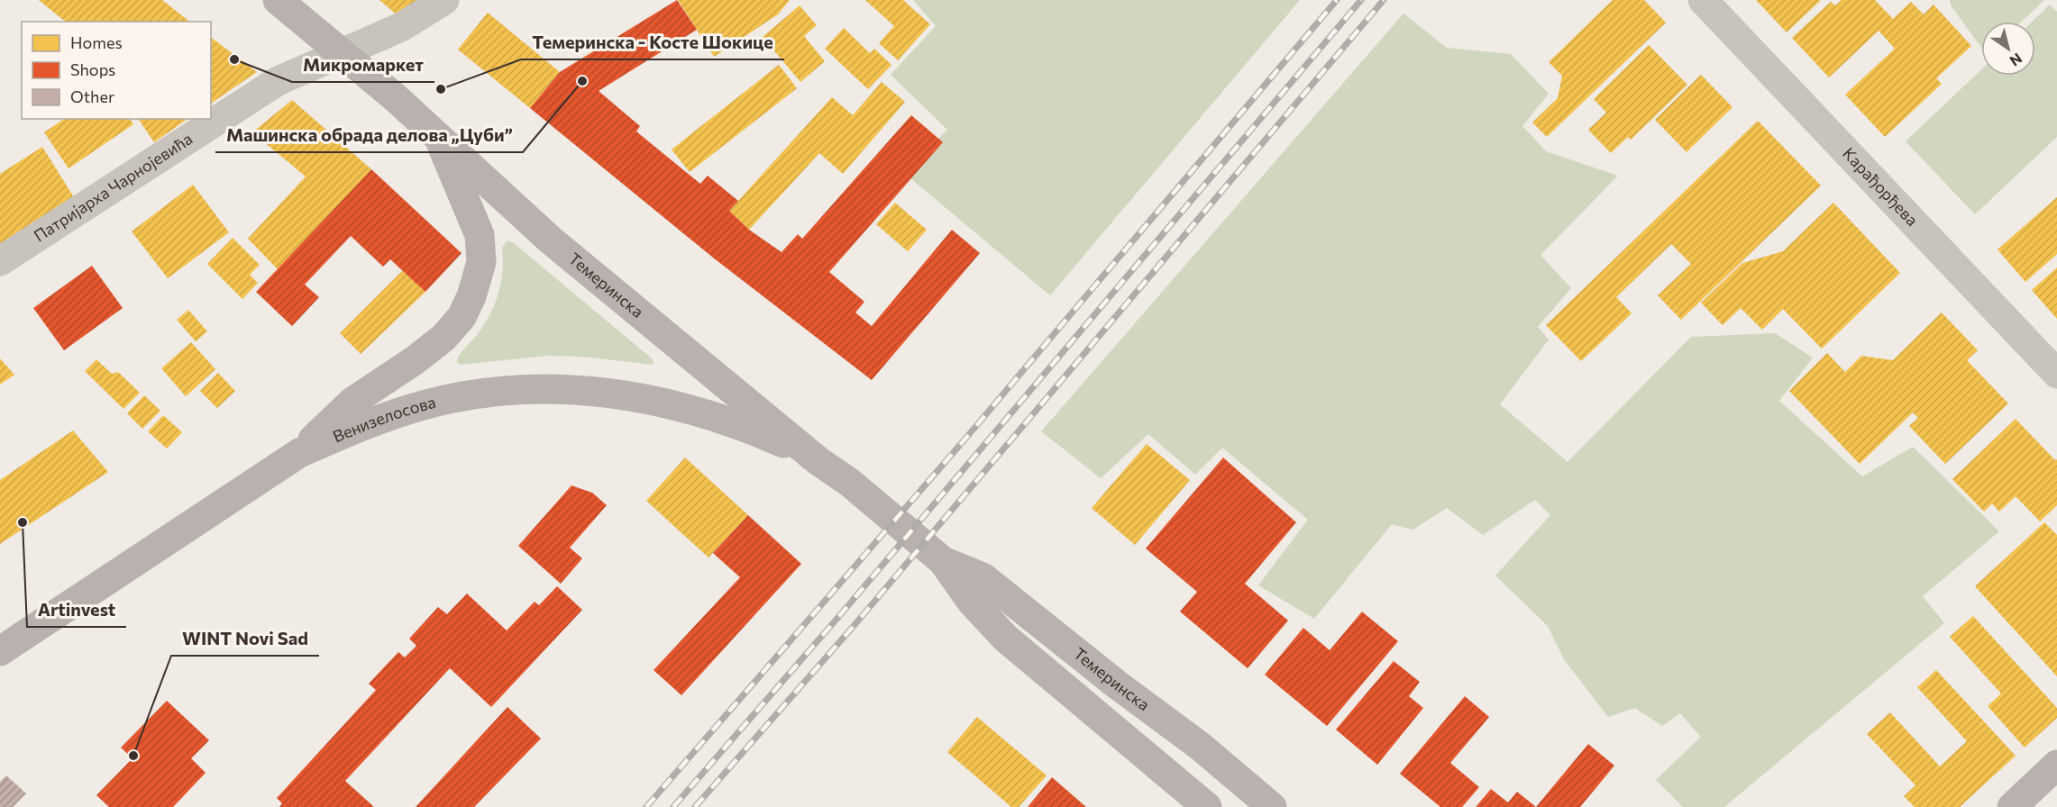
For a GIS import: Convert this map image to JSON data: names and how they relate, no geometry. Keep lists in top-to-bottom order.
{
  "streets": {
    "main road": ["Темеринска", "Венизелосова"],
    "street": ["Патријарха Чарнојевића", "Карађорђева"]
  },
  "crossings": [
    ["Патријарха Чарнојевића", "Темеринска"],
    ["Темеринска", "Венизелосова"]
  ],
  "places": [
    "Микромаркет",
    "Машинска обрада делова „Цуби”",
    "Темеринска - Косте Шокице",
    "Artinvest",
    "WINT Novi Sad"
  ],
  "legend": ["Homes", "Shops", "Other"],
  "north": "bottom right"
}
